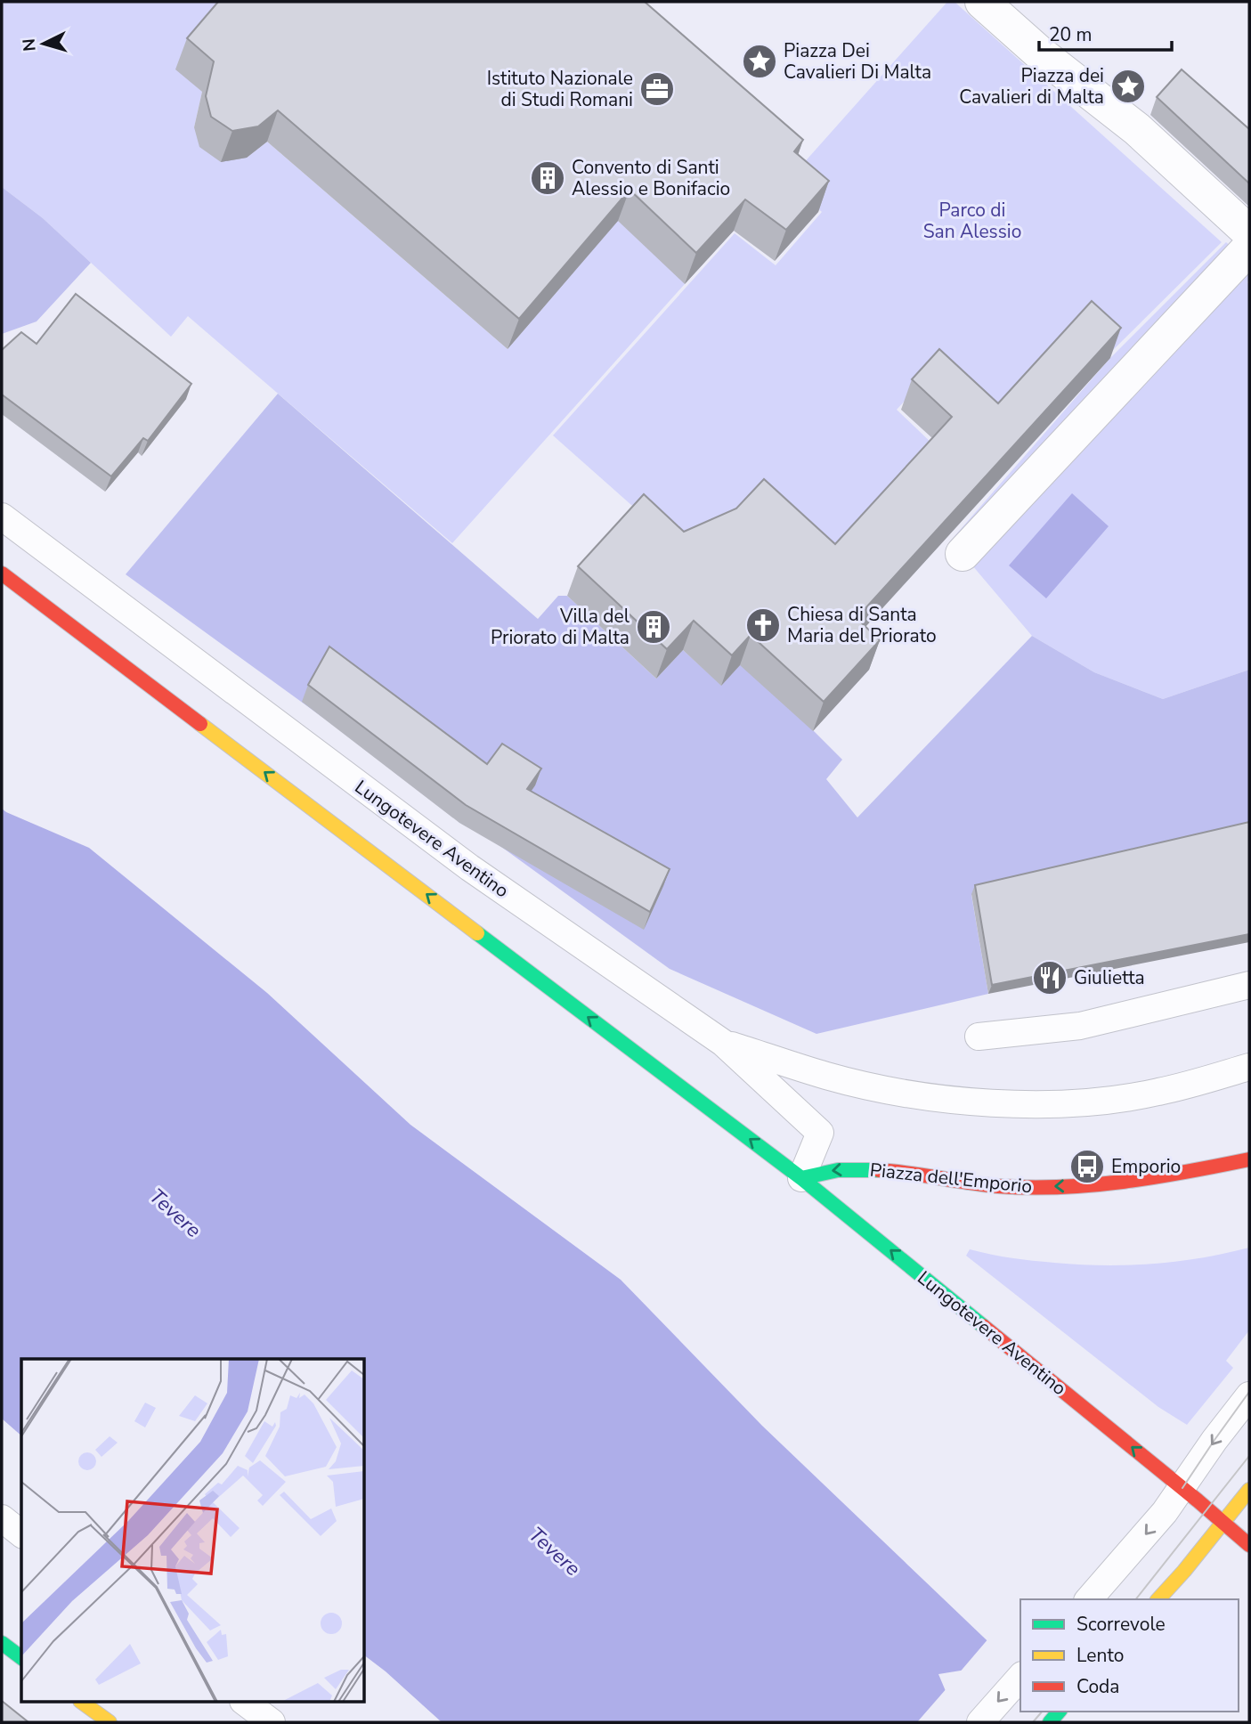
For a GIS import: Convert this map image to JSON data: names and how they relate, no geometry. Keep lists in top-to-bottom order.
{
  "streets": {
    "main road": ["Lungotevere Aventino", "Piazza dell'Emporio"]
  },
  "crossings": [
    ["Lungotevere Aventino", "Piazza dell'Emporio"]
  ],
  "one_way": ["Piazza dell'Emporio"],
  "water": ["Tevere"],
  "parks": ["Parco di San Alessio"],
  "places": {
    "place": ["Piazza Dei Cavalieri Di Malta", "Piazza dei Cavalieri di Malta"],
    "office": ["Istituto Nazionale di Studi Romani"],
    "building": ["Convento di Santi Alessio e Bonifacio", "Villa del Priorato di Malta"],
    "church": ["Chiesa di Santa Maria del Priorato"],
    "restaurant": ["Giulietta"],
    "bus stop": ["Emporio"]
  },
  "legend": ["Scorrevole", "Lento", "Coda"],
  "scale_bar": "20 m",
  "north": "left"
}
